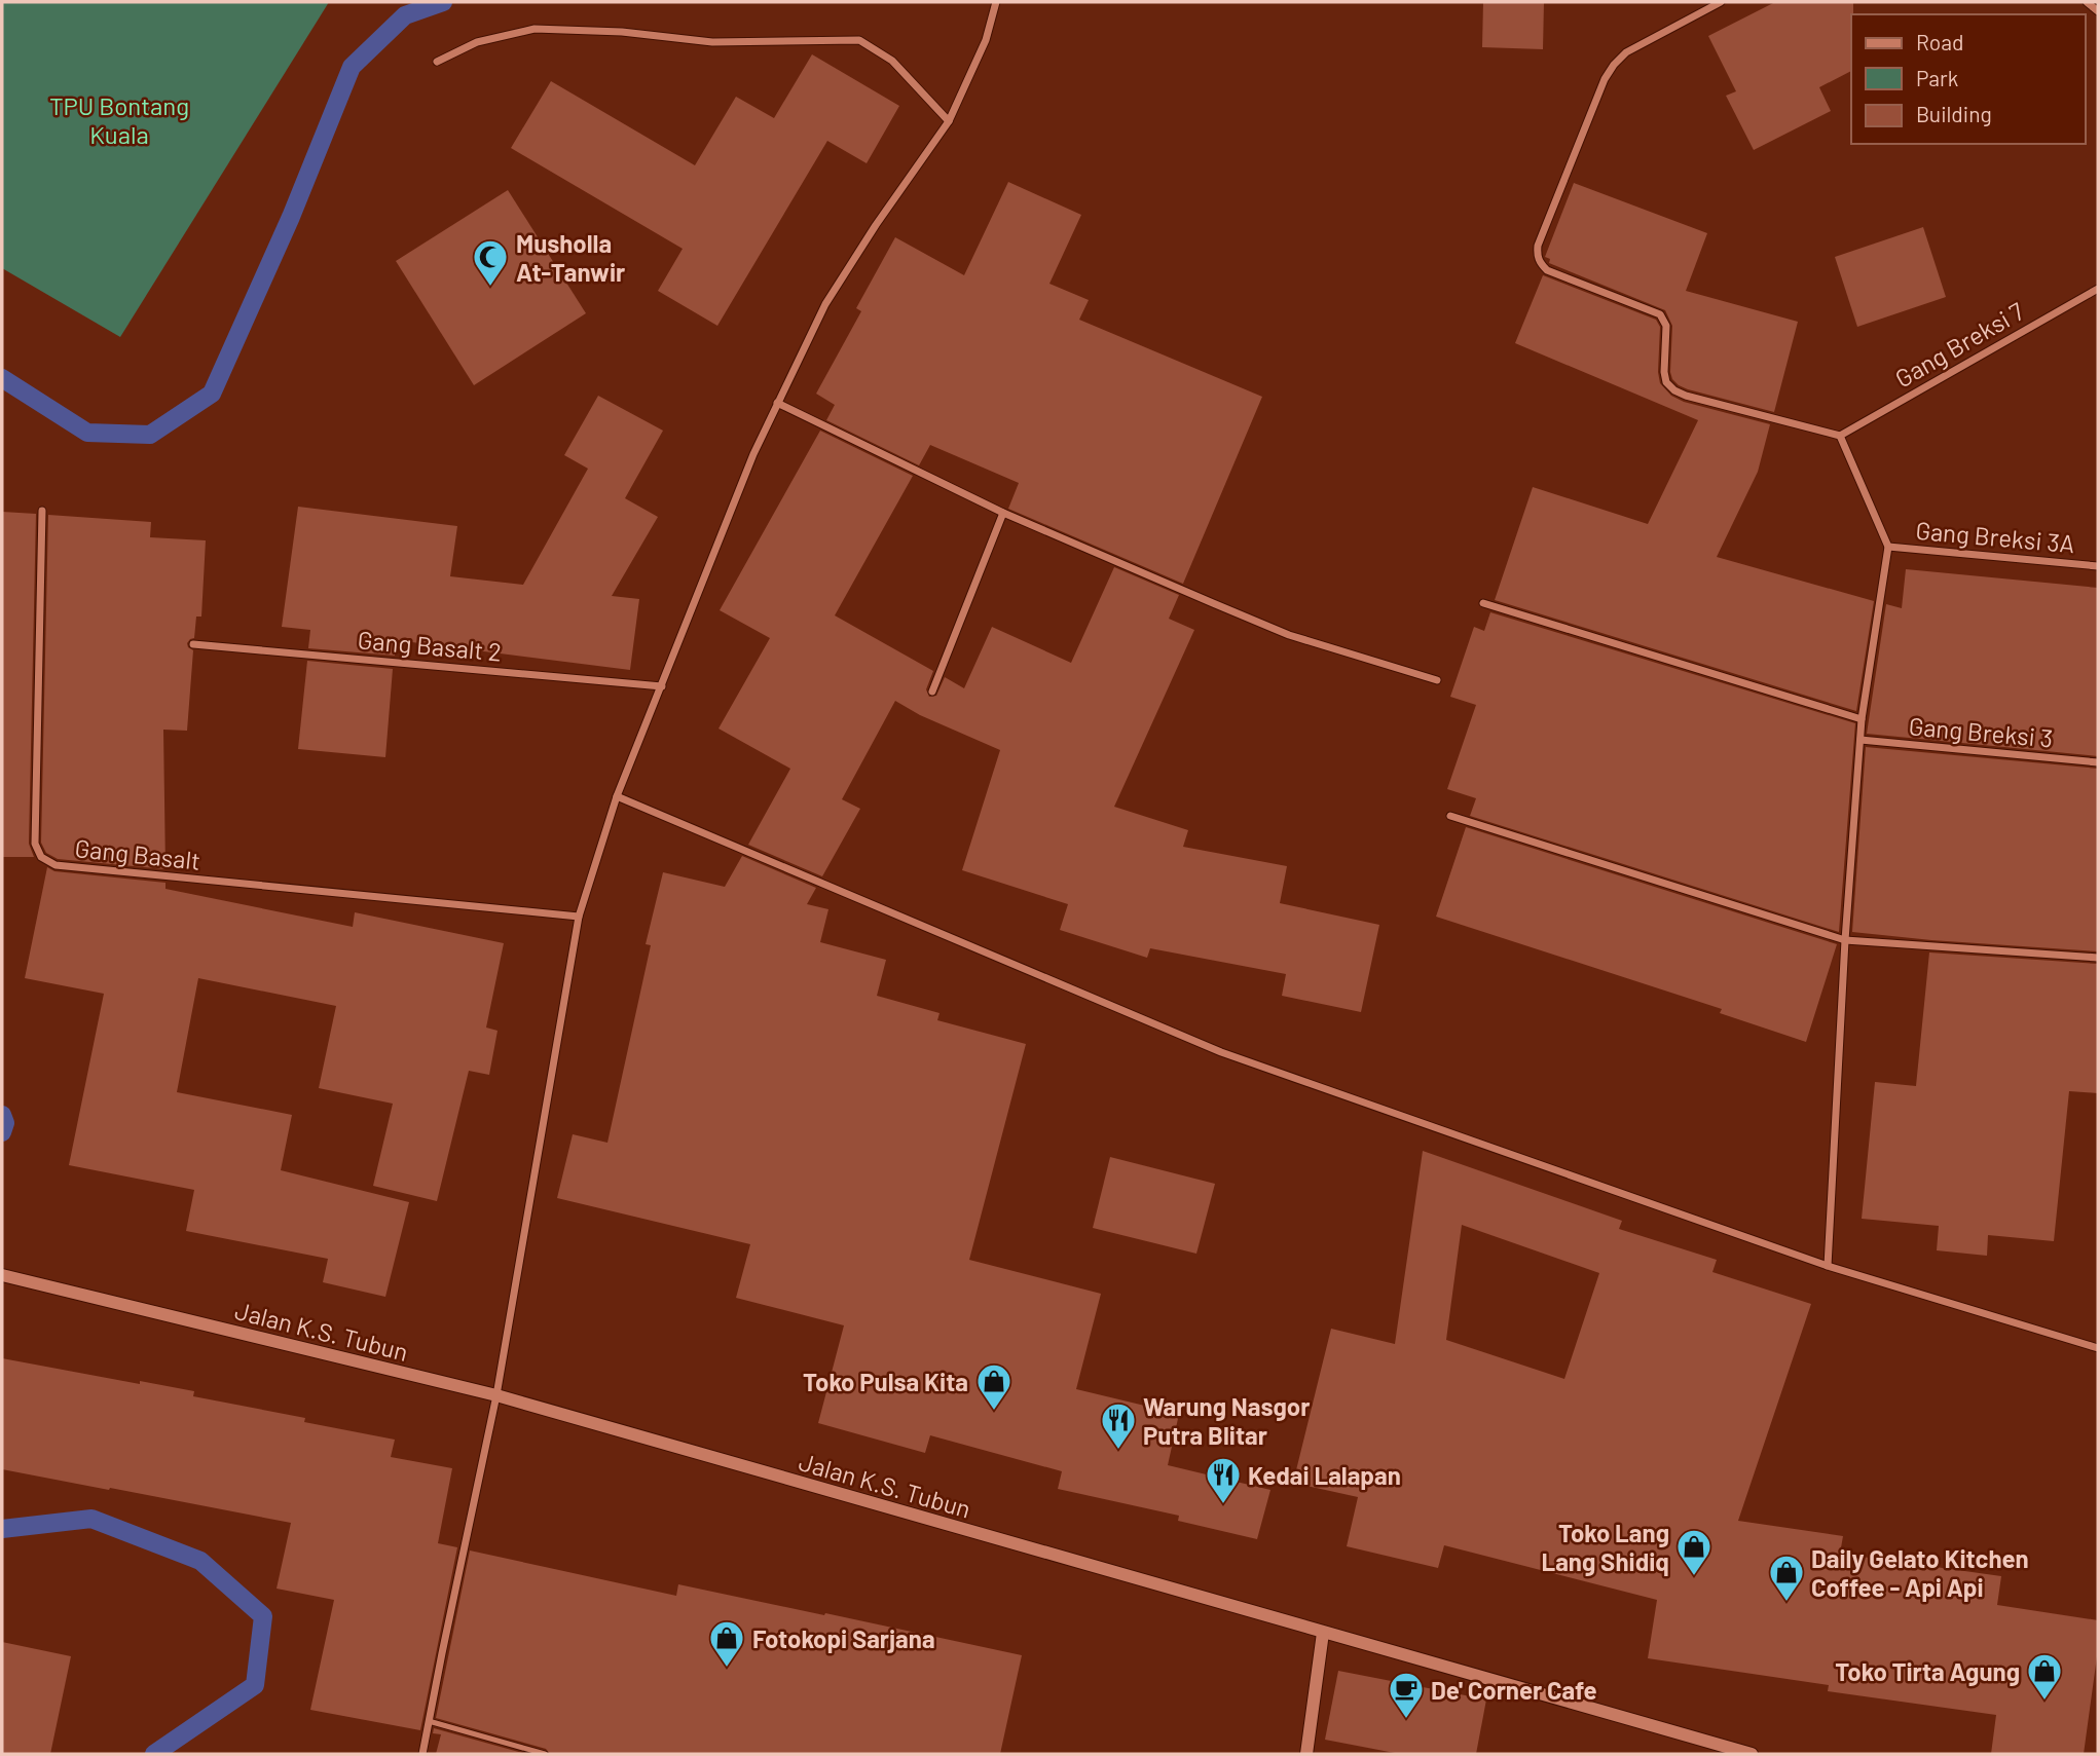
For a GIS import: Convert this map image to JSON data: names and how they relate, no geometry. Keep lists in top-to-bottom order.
{
  "streets": {
    "street": [
      "Gang Breksi 7",
      "Gang Breksi 3A",
      "Gang Basalt 2",
      "Gang Breksi 3",
      "Gang Basalt",
      "Jalan K.S. Tubun"
    ]
  },
  "parks": ["TPU Bontang Kuala"],
  "places": {
    "mosque": ["Musholla At-Tanwir"],
    "shop": [
      "Toko Pulsa Kita",
      "Toko Lang Lang Shidiq",
      "Daily Gelato Kitchen Coffee - Api Api",
      "Fotokopi Sarjana",
      "Toko Tirta Agung"
    ],
    "restaurant": ["Warung Nasgor Putra Blitar", "Kedai Lalapan"],
    "cafe": ["De' Corner Cafe"]
  },
  "legend": ["Road", "Park", "Building"]
}
